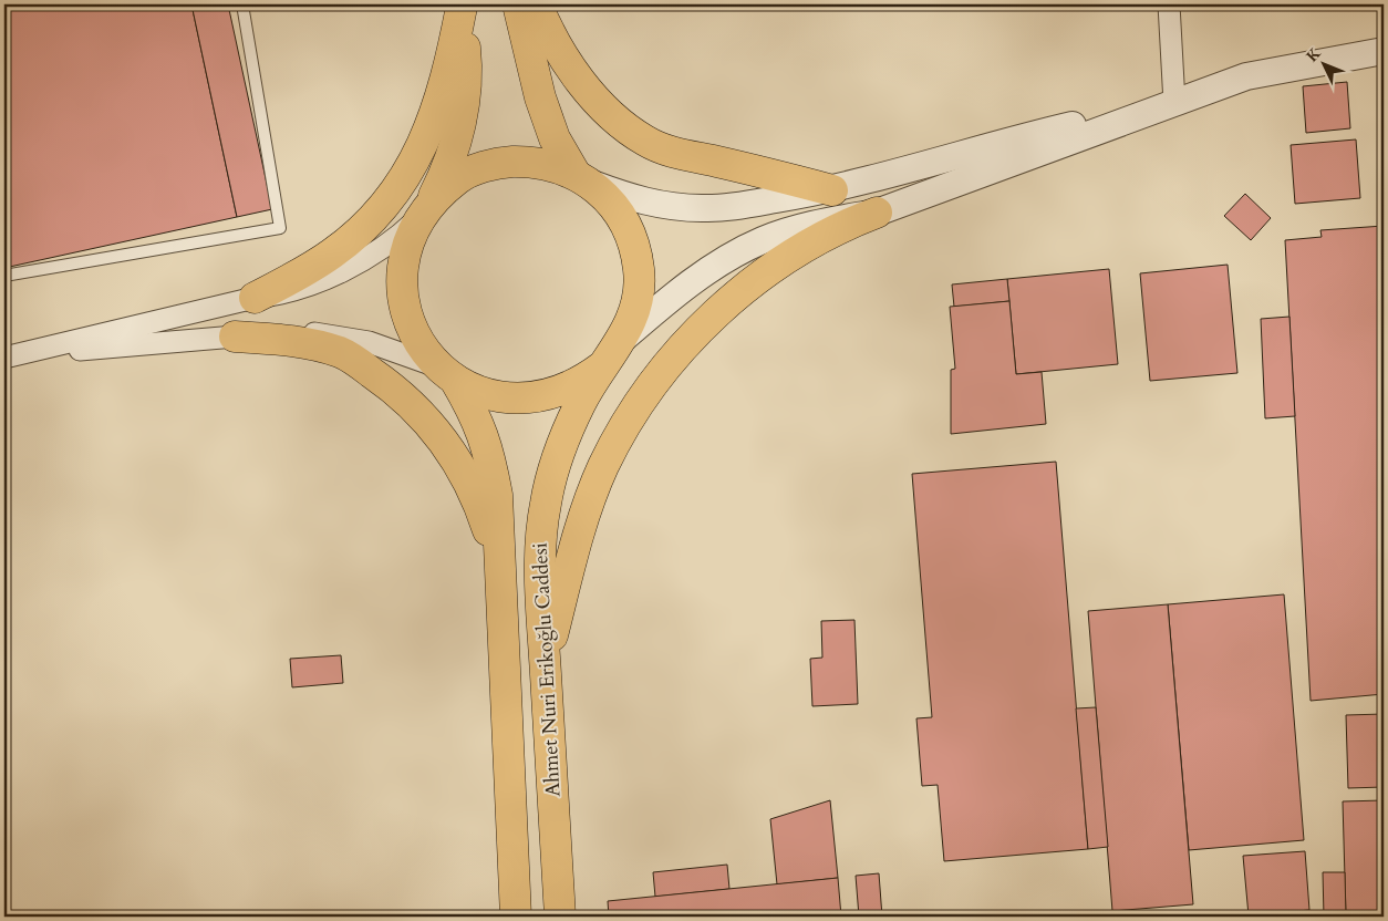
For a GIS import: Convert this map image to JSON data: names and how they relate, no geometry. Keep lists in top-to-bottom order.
{
  "streets": {
    "main road": ["Ahmet Nuri Erikoğlu Caddesi"]
  },
  "north": "top left"
}
